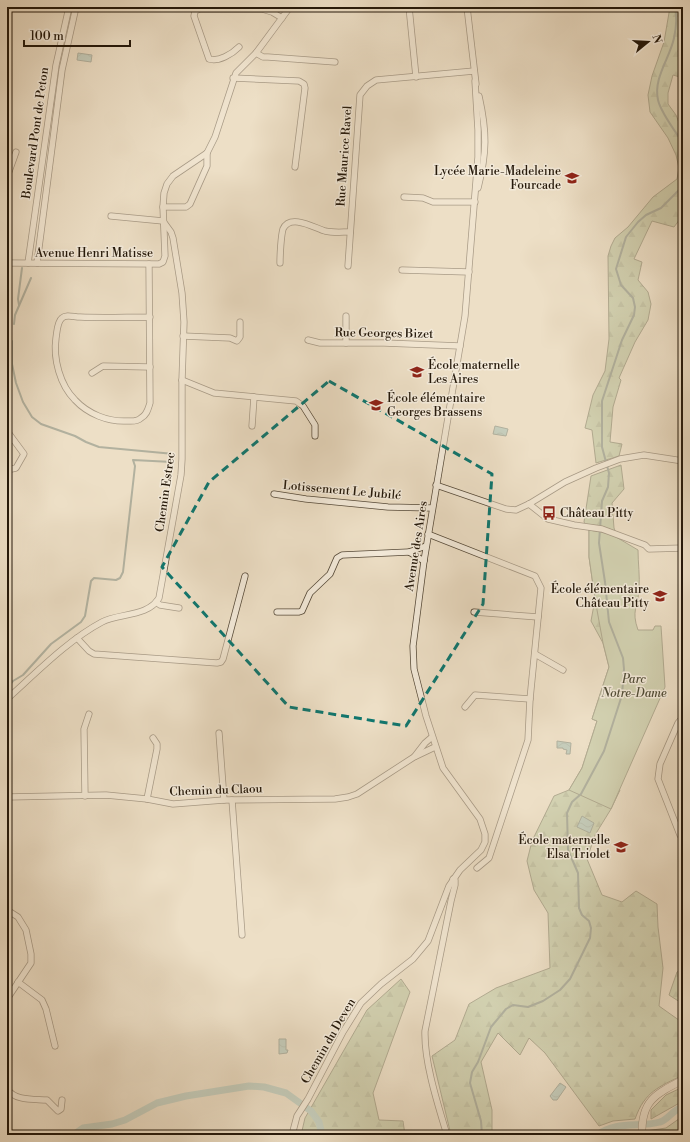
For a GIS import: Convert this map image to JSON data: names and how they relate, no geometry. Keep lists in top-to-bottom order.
{
  "streets": {
    "street": [
      "Boulevard Pont de Peton",
      "Rue Maurice Ravel",
      "Avenue Henri Matisse",
      "Rue Georges Bizet",
      "Lotissement Le Jubilé",
      "Chemin Estrec",
      "Avenue des Aires",
      "Chemin du Claou",
      "Chemin du Deven"
    ]
  },
  "crossings": [
    ["Boulevard Pont de Peton", "Avenue Henri Matisse"],
    ["Rue Maurice Ravel", "Avenue des Aires"],
    ["Avenue Henri Matisse", "Chemin Estrec"],
    ["Rue Georges Bizet", "Avenue des Aires"],
    ["Lotissement Le Jubilé", "Avenue des Aires"],
    ["Avenue des Aires", "Chemin du Claou"],
    ["Avenue des Aires", "Chemin du Deven"]
  ],
  "parks": ["Parc Notre-Dame"],
  "places": {
    "school or university": [
      "Lycée Marie-Madeleine Fourcade",
      "École maternelle Les Aires",
      "École élémentaire Georges Brassens",
      "École élémentaire Château Pitty",
      "École maternelle Elsa Triolet"
    ],
    "bus stop": ["Château Pitty"]
  },
  "scale_bar": "100 m",
  "north": "right"
}
